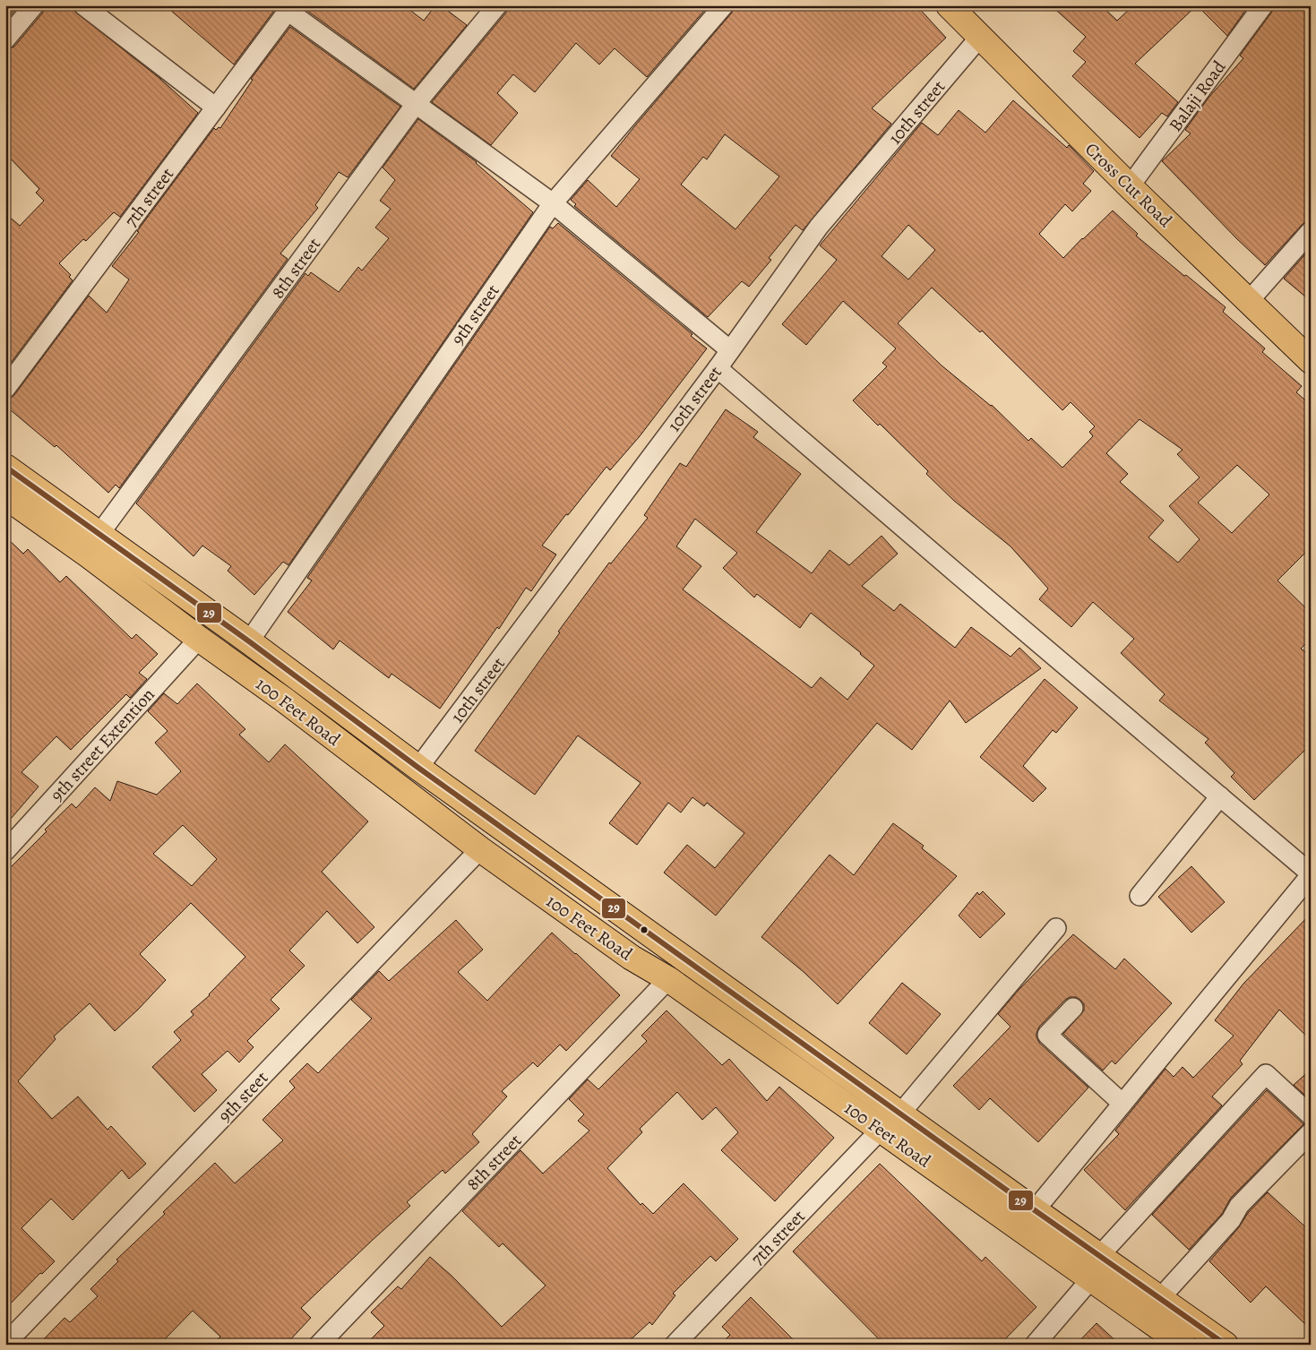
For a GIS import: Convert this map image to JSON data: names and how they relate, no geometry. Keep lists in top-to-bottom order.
{
  "streets": {
    "main road": ["Cross Cut Road", "100 Feet Road"],
    "street": [
      "Balaji Road",
      "10th street",
      "7th street",
      "8th street",
      "9th street",
      "9th street Extention",
      "9th steet"
    ]
  },
  "crossings": [
    ["Balaji Road", "Cross Cut Road"],
    ["10th street", "Cross Cut Road"],
    ["10th street", "100 Feet Road"],
    ["7th street", "100 Feet Road"],
    ["8th street", "100 Feet Road"],
    ["9th street", "100 Feet Road"],
    ["100 Feet Road", "9th street Extention"],
    ["100 Feet Road", "9th steet"]
  ],
  "lines": ["transit line 29"]
}
